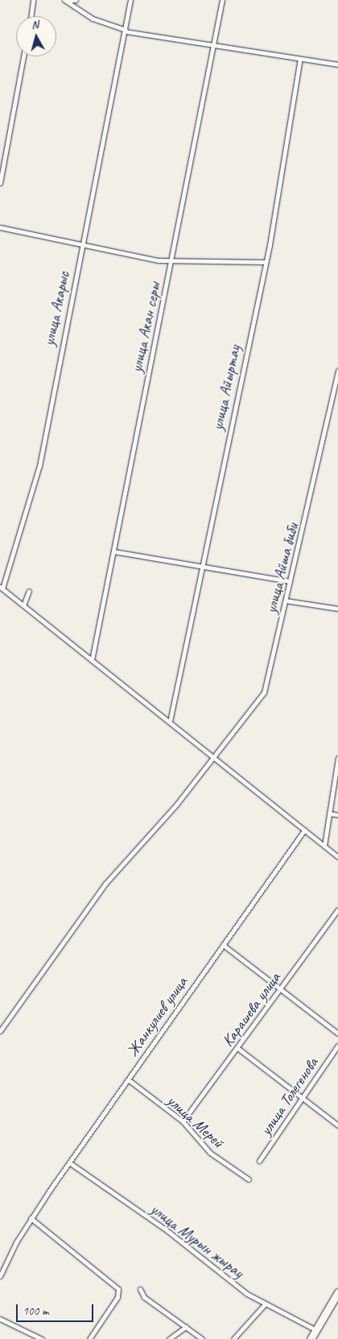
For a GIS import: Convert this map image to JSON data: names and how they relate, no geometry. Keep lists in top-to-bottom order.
{
  "streets": {
    "street": [
      "улица Акарыс",
      "улица Акан серы",
      "улица Айыртау",
      "улица Айша биби",
      "Карашева улица",
      "Жанкулиев улица",
      "улица Толегенова",
      "улица Мерей",
      "улица Мурын жырау"
    ]
  },
  "crossings": [
    ["Карашева улица", "улица Мерей"],
    ["Жанкулиев улица", "улица Мерей"],
    ["Жанкулиев улица", "улица Мурын жырау"]
  ],
  "scale_bar": "100 m",
  "north": "top"
}
